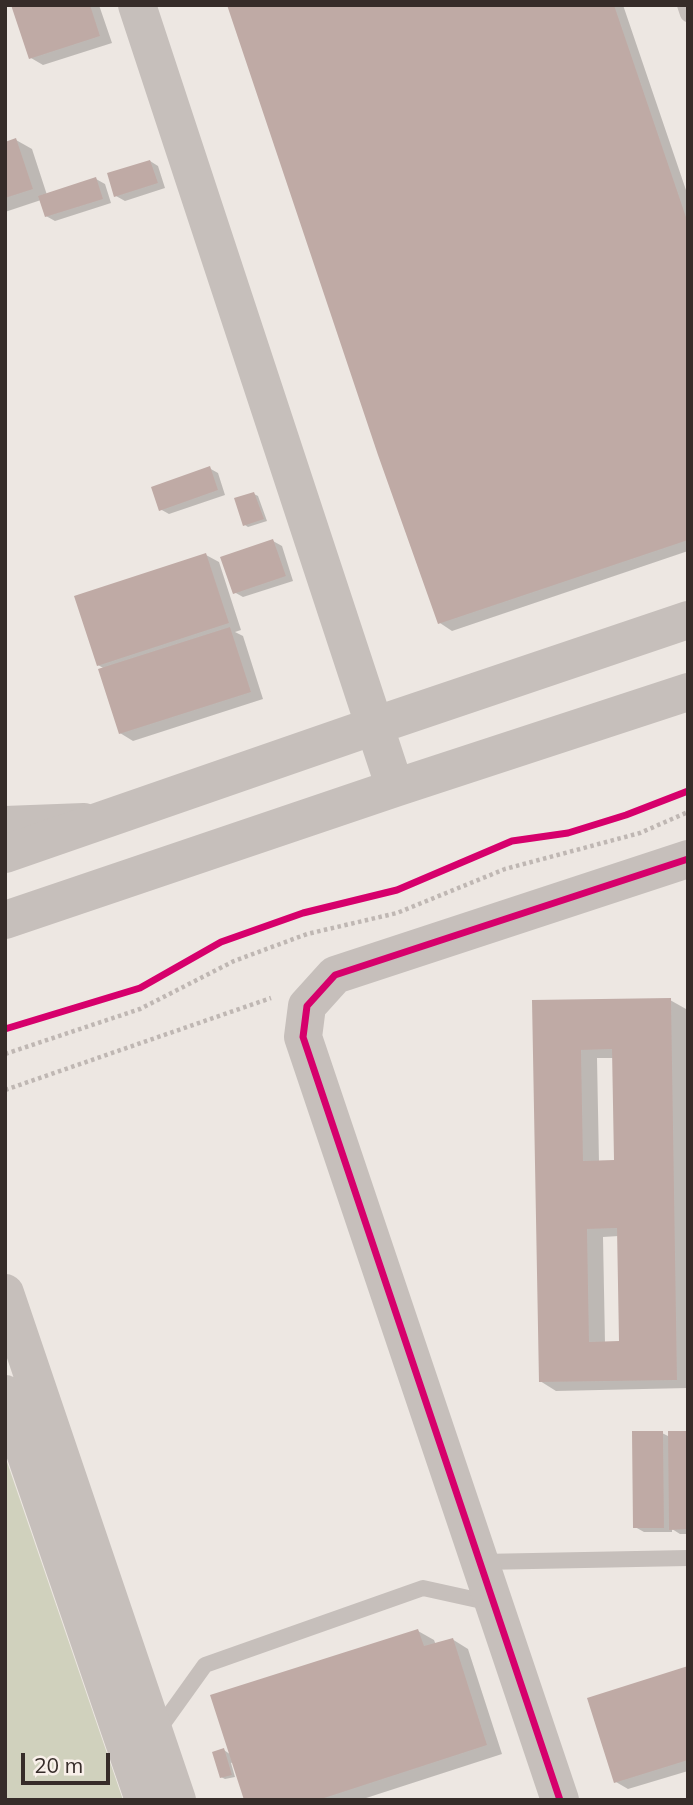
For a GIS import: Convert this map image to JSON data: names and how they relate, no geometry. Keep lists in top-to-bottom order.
{
  "scale_bar": "20 m"
}
